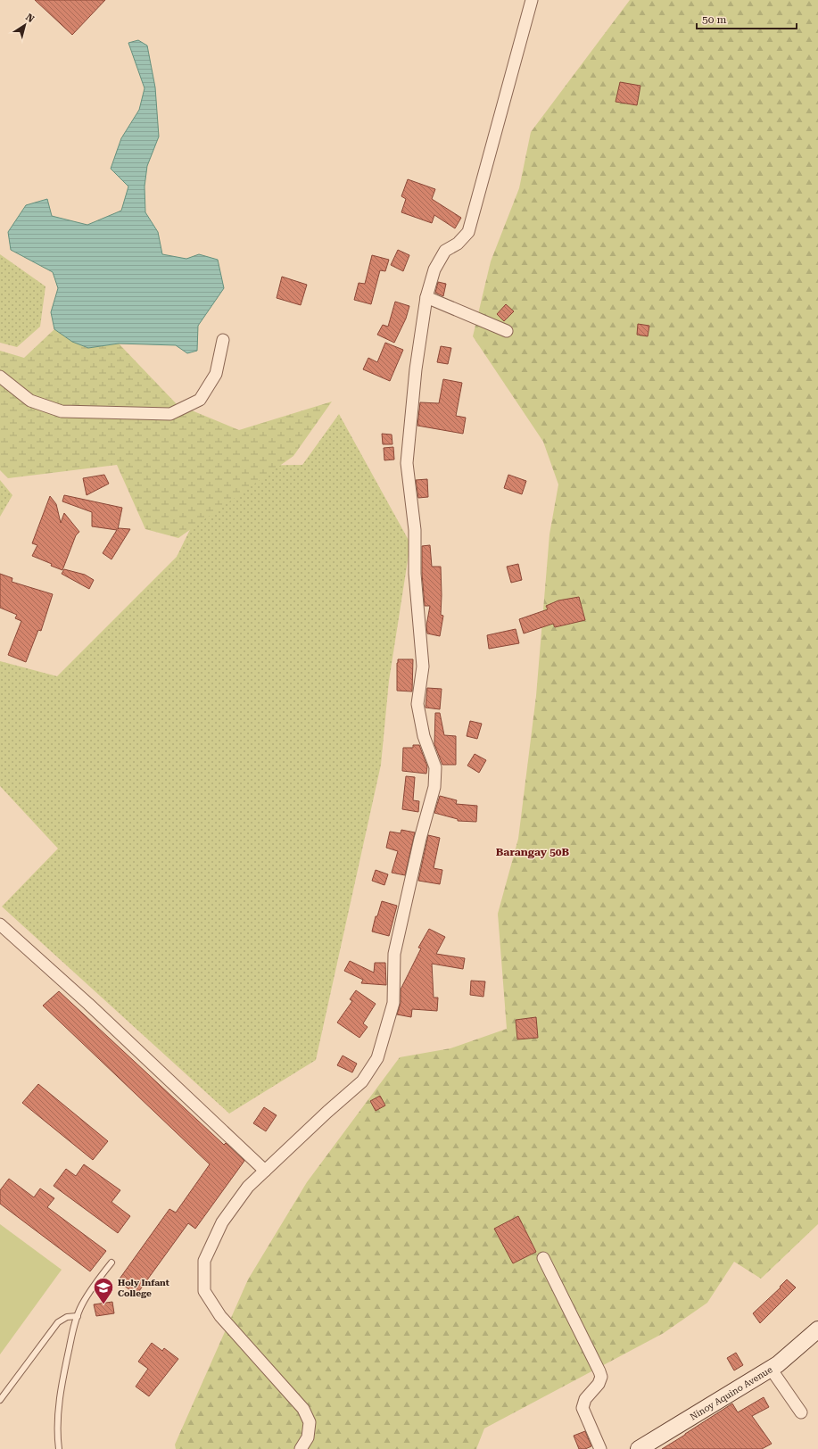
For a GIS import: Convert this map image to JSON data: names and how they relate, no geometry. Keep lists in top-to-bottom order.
{
  "streets": {
    "main road": ["Ninoy Aquino Avenue"]
  },
  "districts": ["Barangay 50B"],
  "places": {
    "school or university": ["Holy Infant College"]
  },
  "scale_bar": "50 m",
  "north": "top right"
}
